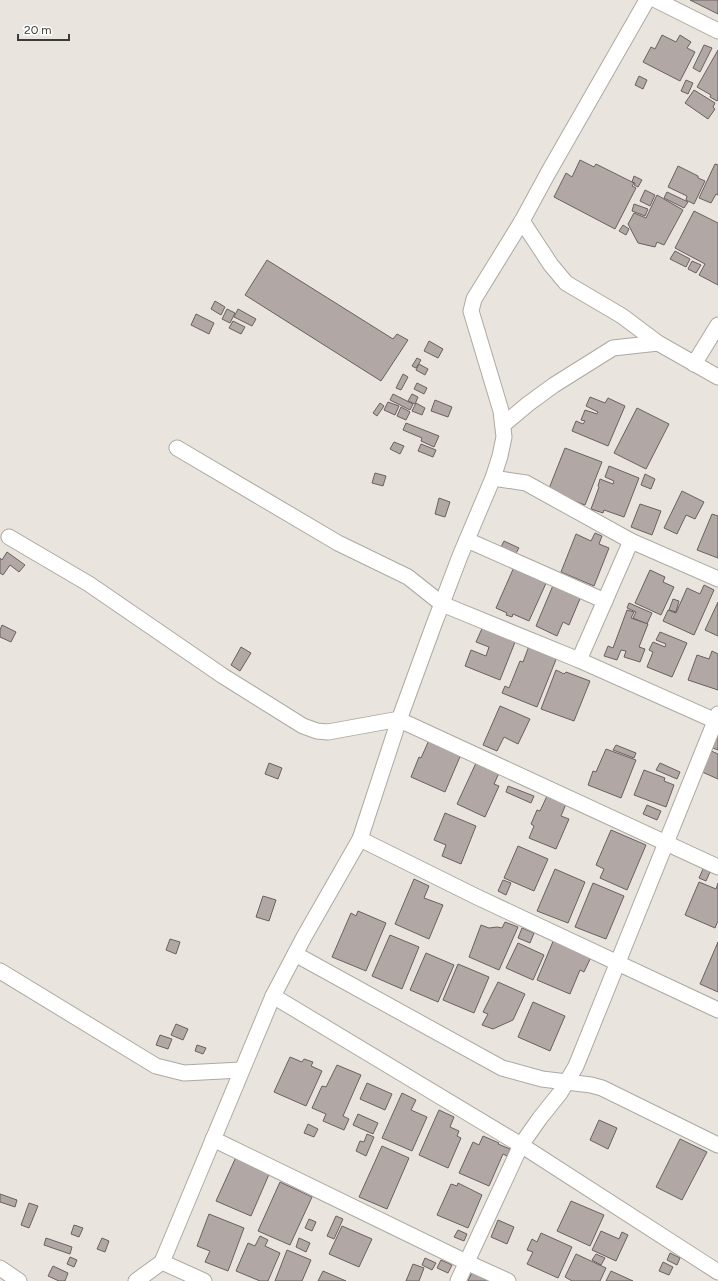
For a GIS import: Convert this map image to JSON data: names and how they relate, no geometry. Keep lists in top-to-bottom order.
{
  "scale_bar": "20 m"
}
